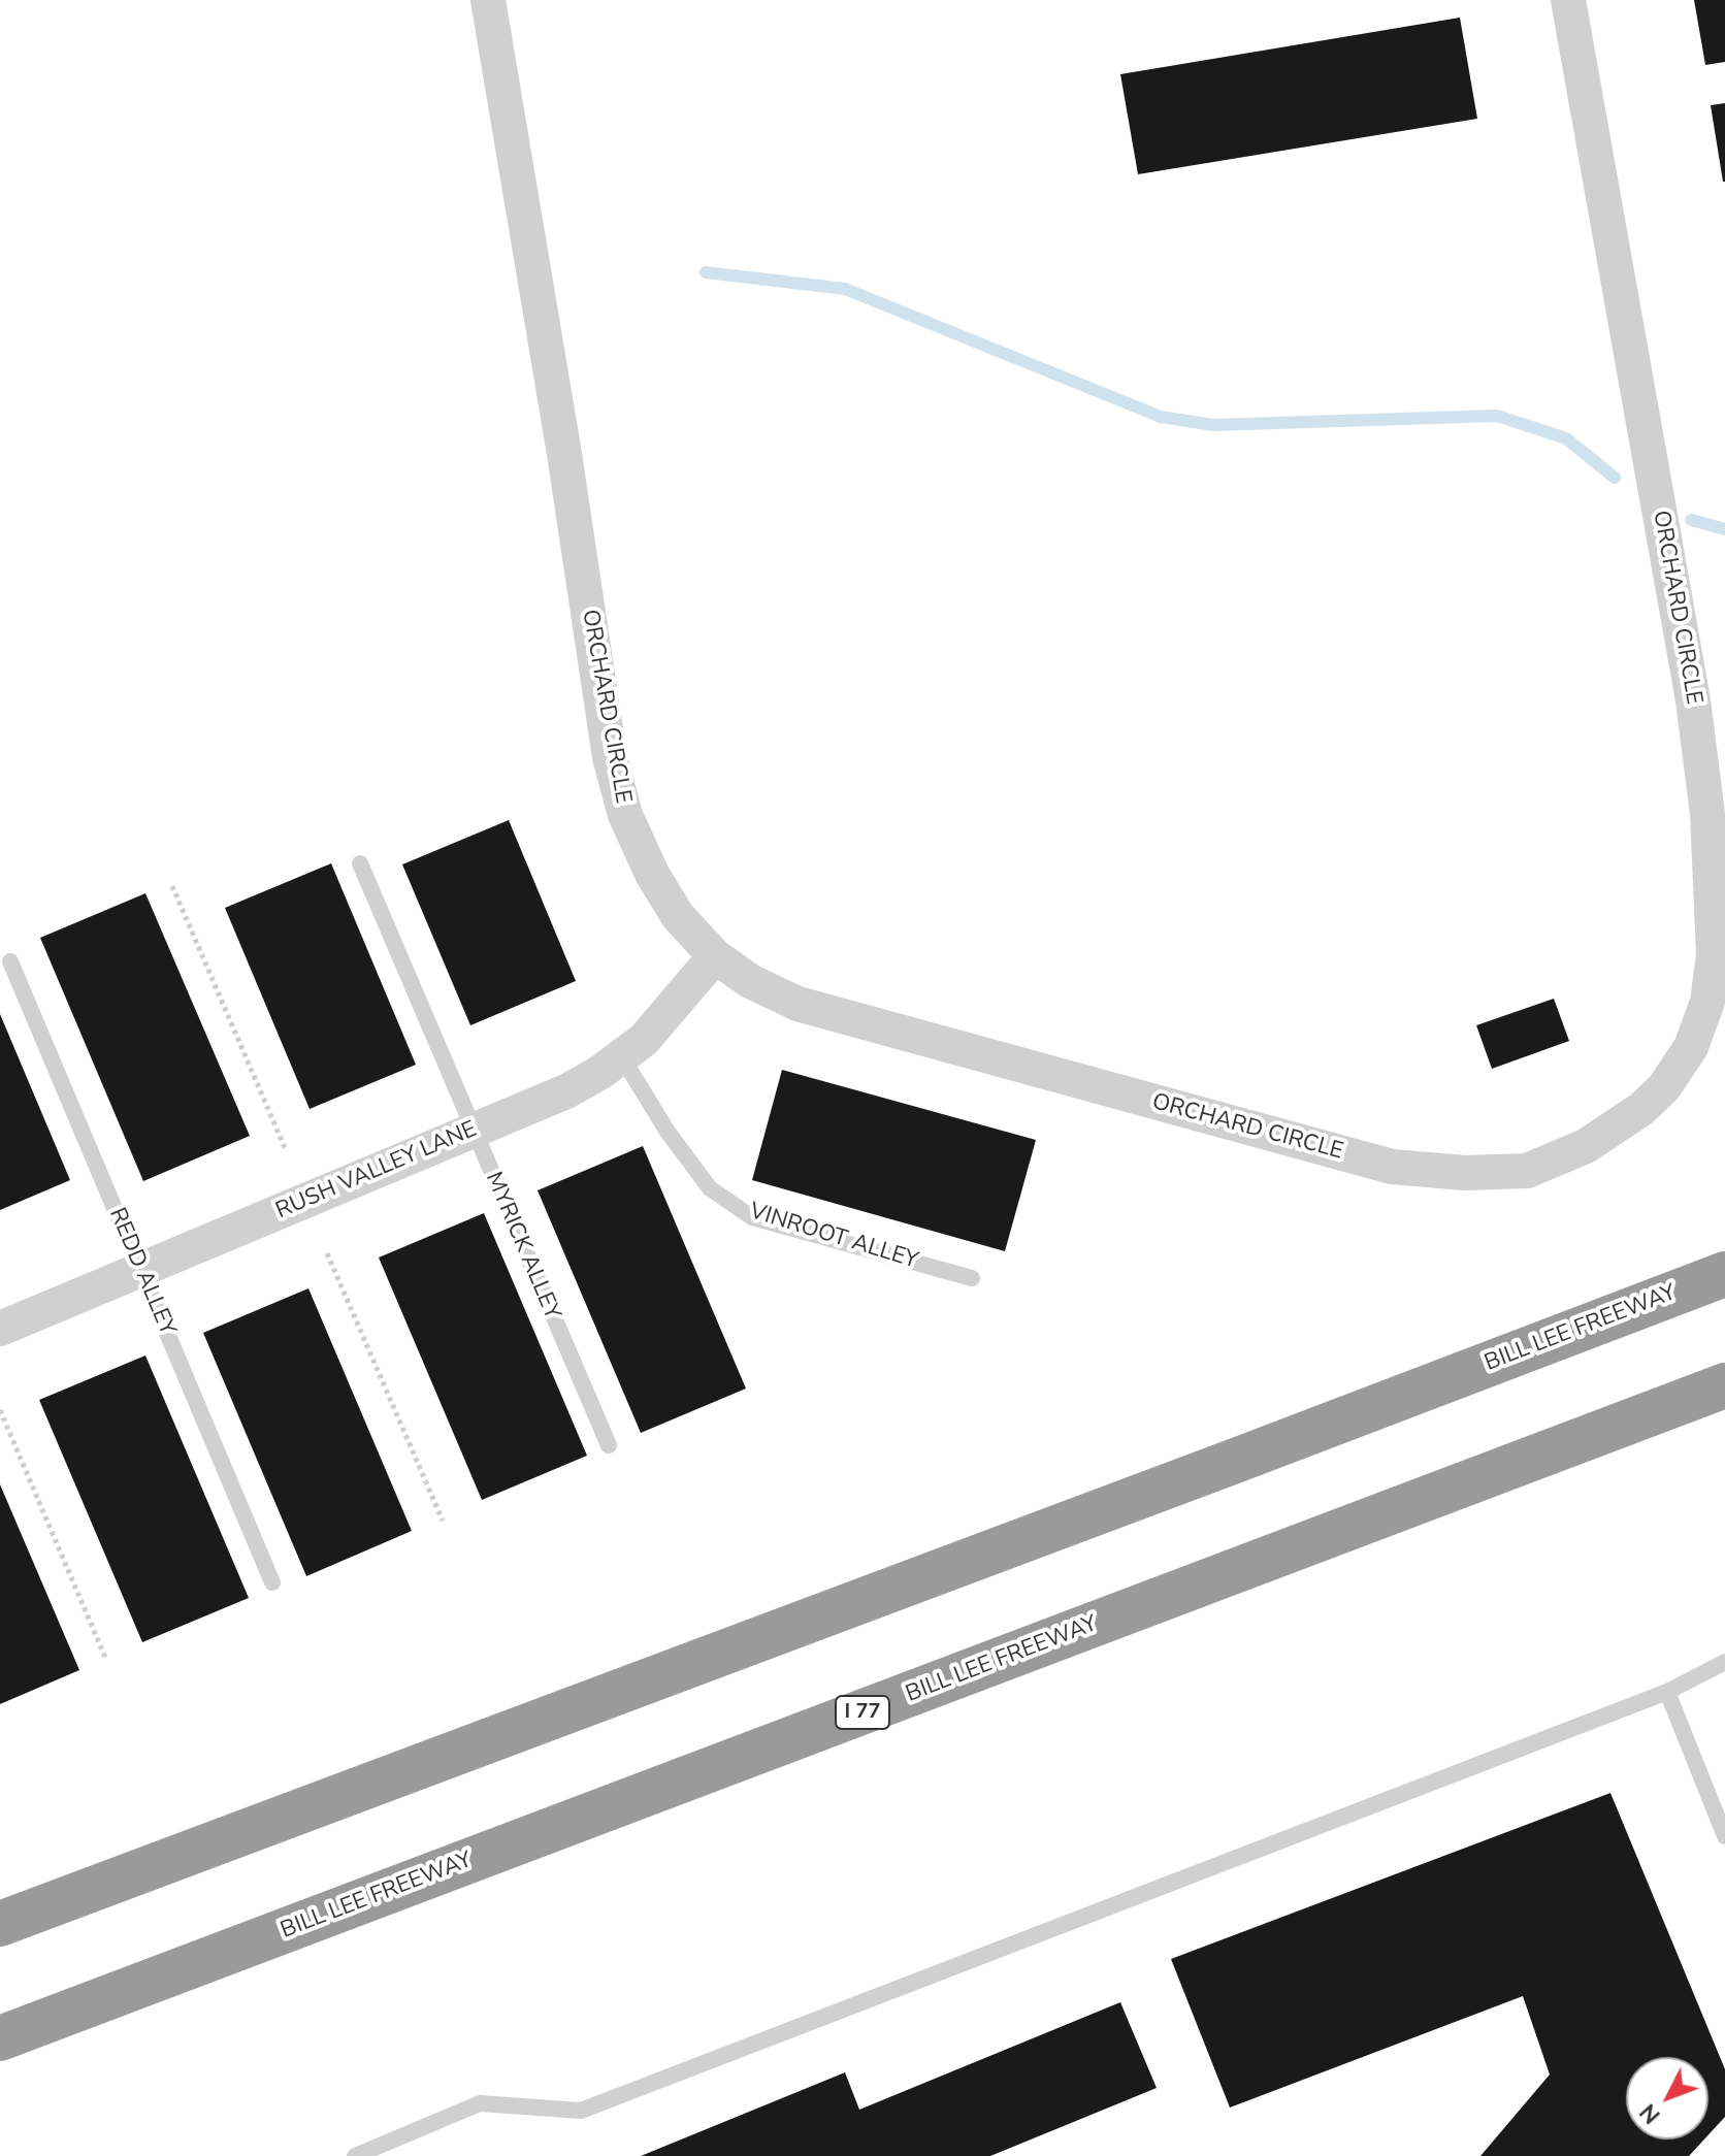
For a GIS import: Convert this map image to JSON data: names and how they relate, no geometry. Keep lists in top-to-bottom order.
{
  "streets": {
    "highway": ["BILL LEE FREEWAY", "I 77"],
    "street": ["ORCHARD CIRCLE", "RUSH VALLEY LANE"],
    "lane": ["VINROOT ALLEY", "MYRICK ALLEY", "REDD ALLEY"]
  },
  "crossings": [
    ["ORCHARD CIRCLE", "RUSH VALLEY LANE"],
    ["RUSH VALLEY LANE", "VINROOT ALLEY"],
    ["RUSH VALLEY LANE", "MYRICK ALLEY"],
    ["RUSH VALLEY LANE", "REDD ALLEY"]
  ],
  "north": "bottom left"
}
